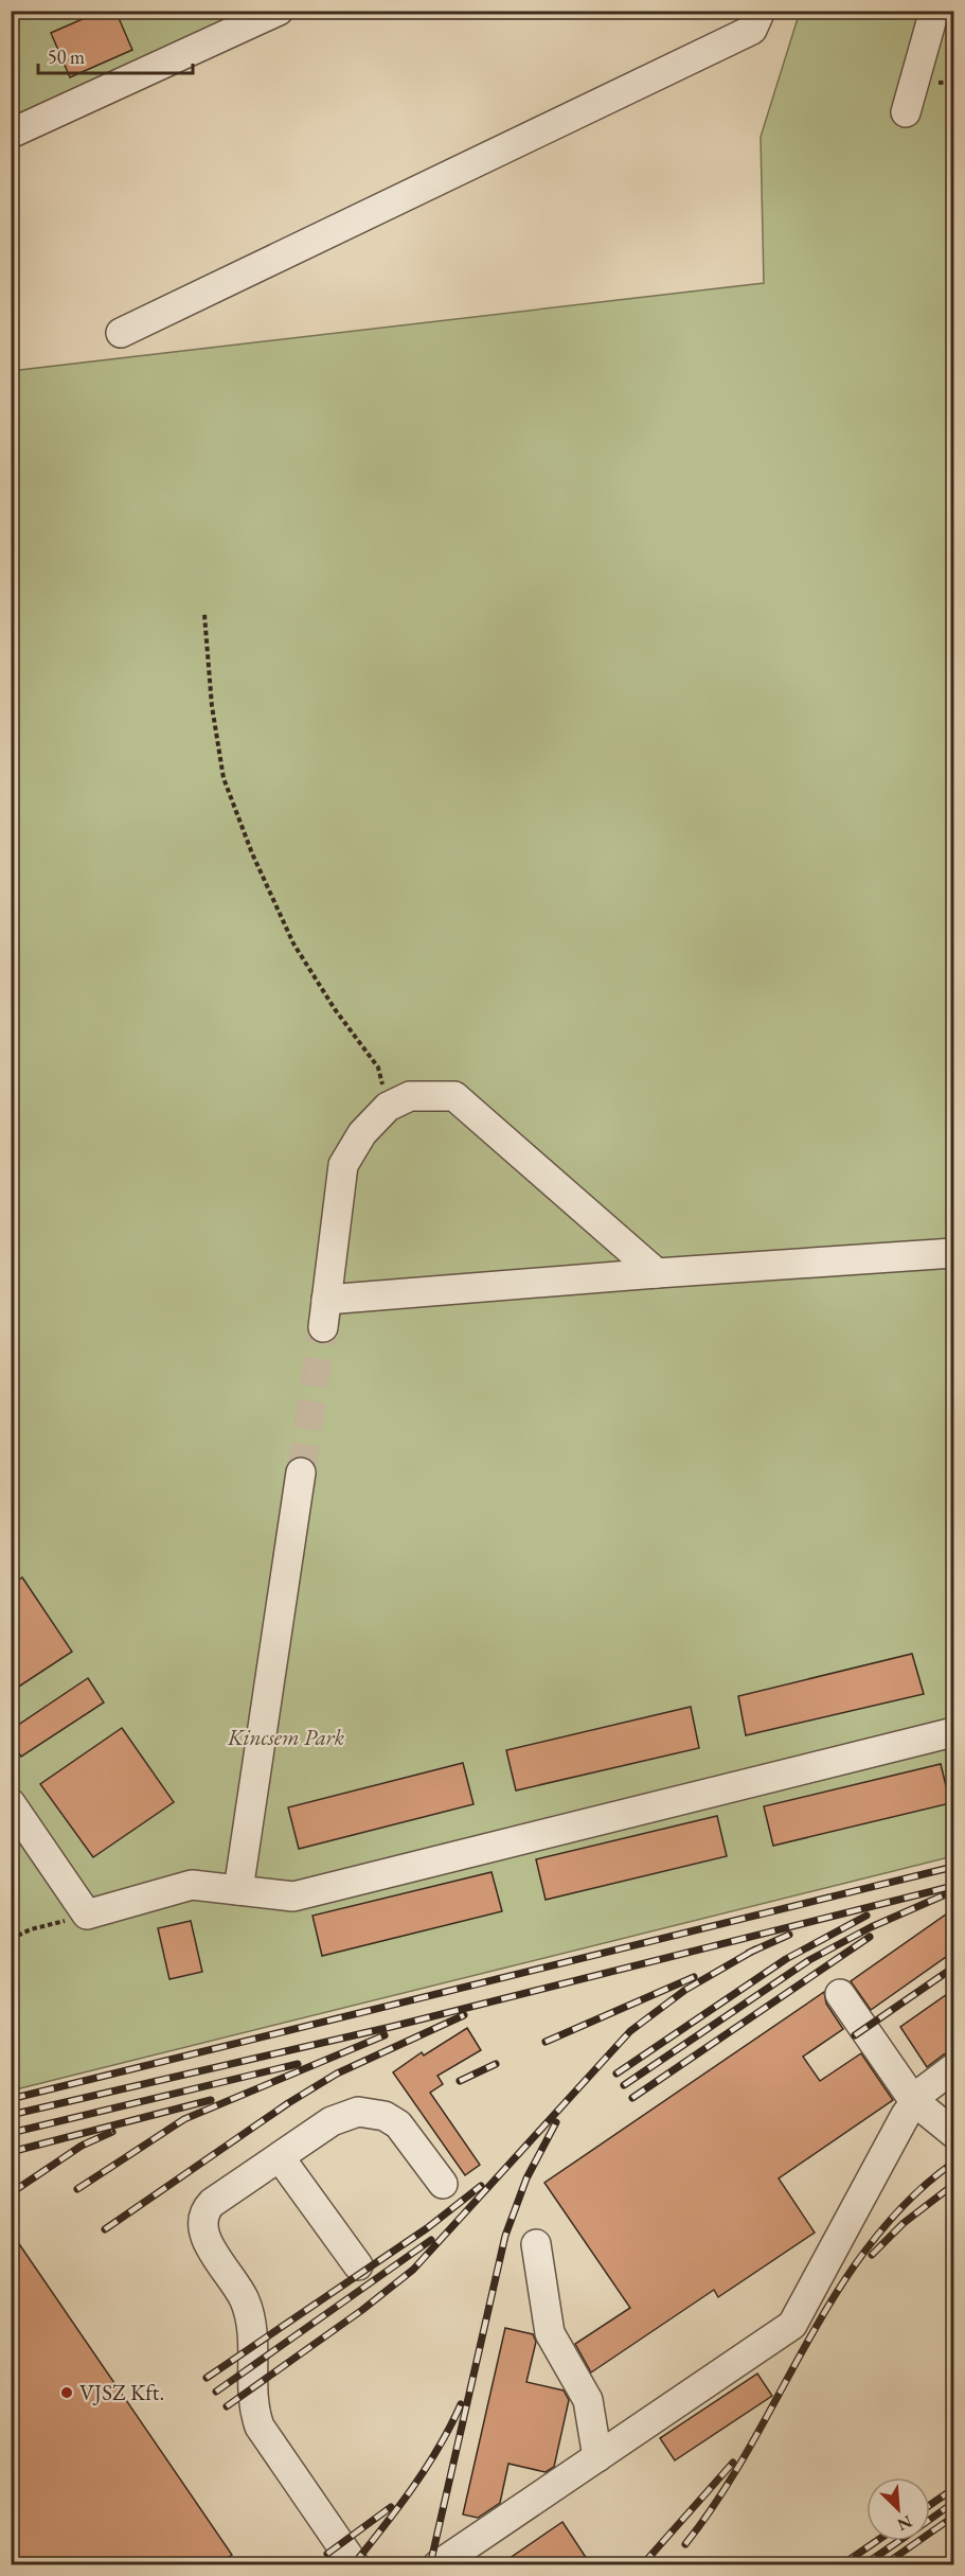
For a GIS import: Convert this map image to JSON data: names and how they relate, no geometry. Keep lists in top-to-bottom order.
{
  "parks": ["Kincsem Park"],
  "places": ["VJSZ Kft."],
  "scale_bar": "50 m",
  "north": "bottom right"
}
